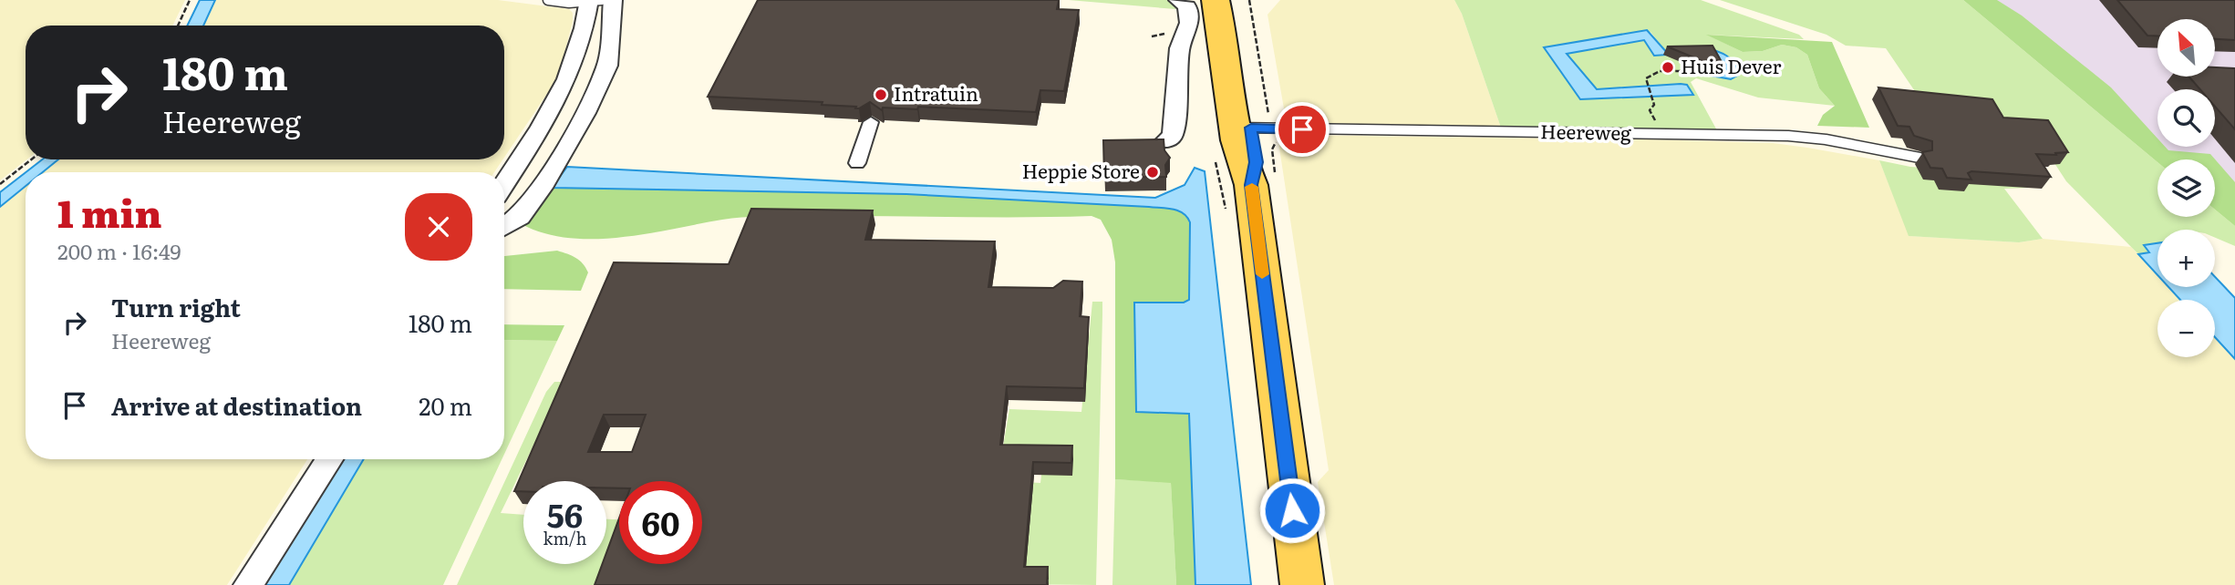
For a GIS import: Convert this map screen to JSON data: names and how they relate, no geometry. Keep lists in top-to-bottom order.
{
  "streets": {
    "lane": ["Heereweg"]
  },
  "places": ["Huis Dever", "Intratuin", "Heppie Store"],
  "north": "top left",
  "page": {
    "map_buttons": ["+", "−"],
    "turn": ["180 m", "Heereweg"],
    "heading": ["1 min", "200 m · 16:49"],
    "list": [
      {
        "name": "Turn right",
        "note": "Heereweg",
        "value": "180 m"
      },
      {
        "name": "Arrive at destination",
        "value": "20 m"
      }
    ],
    "speed": "56 km/h",
    "limit": "60"
  }
}
